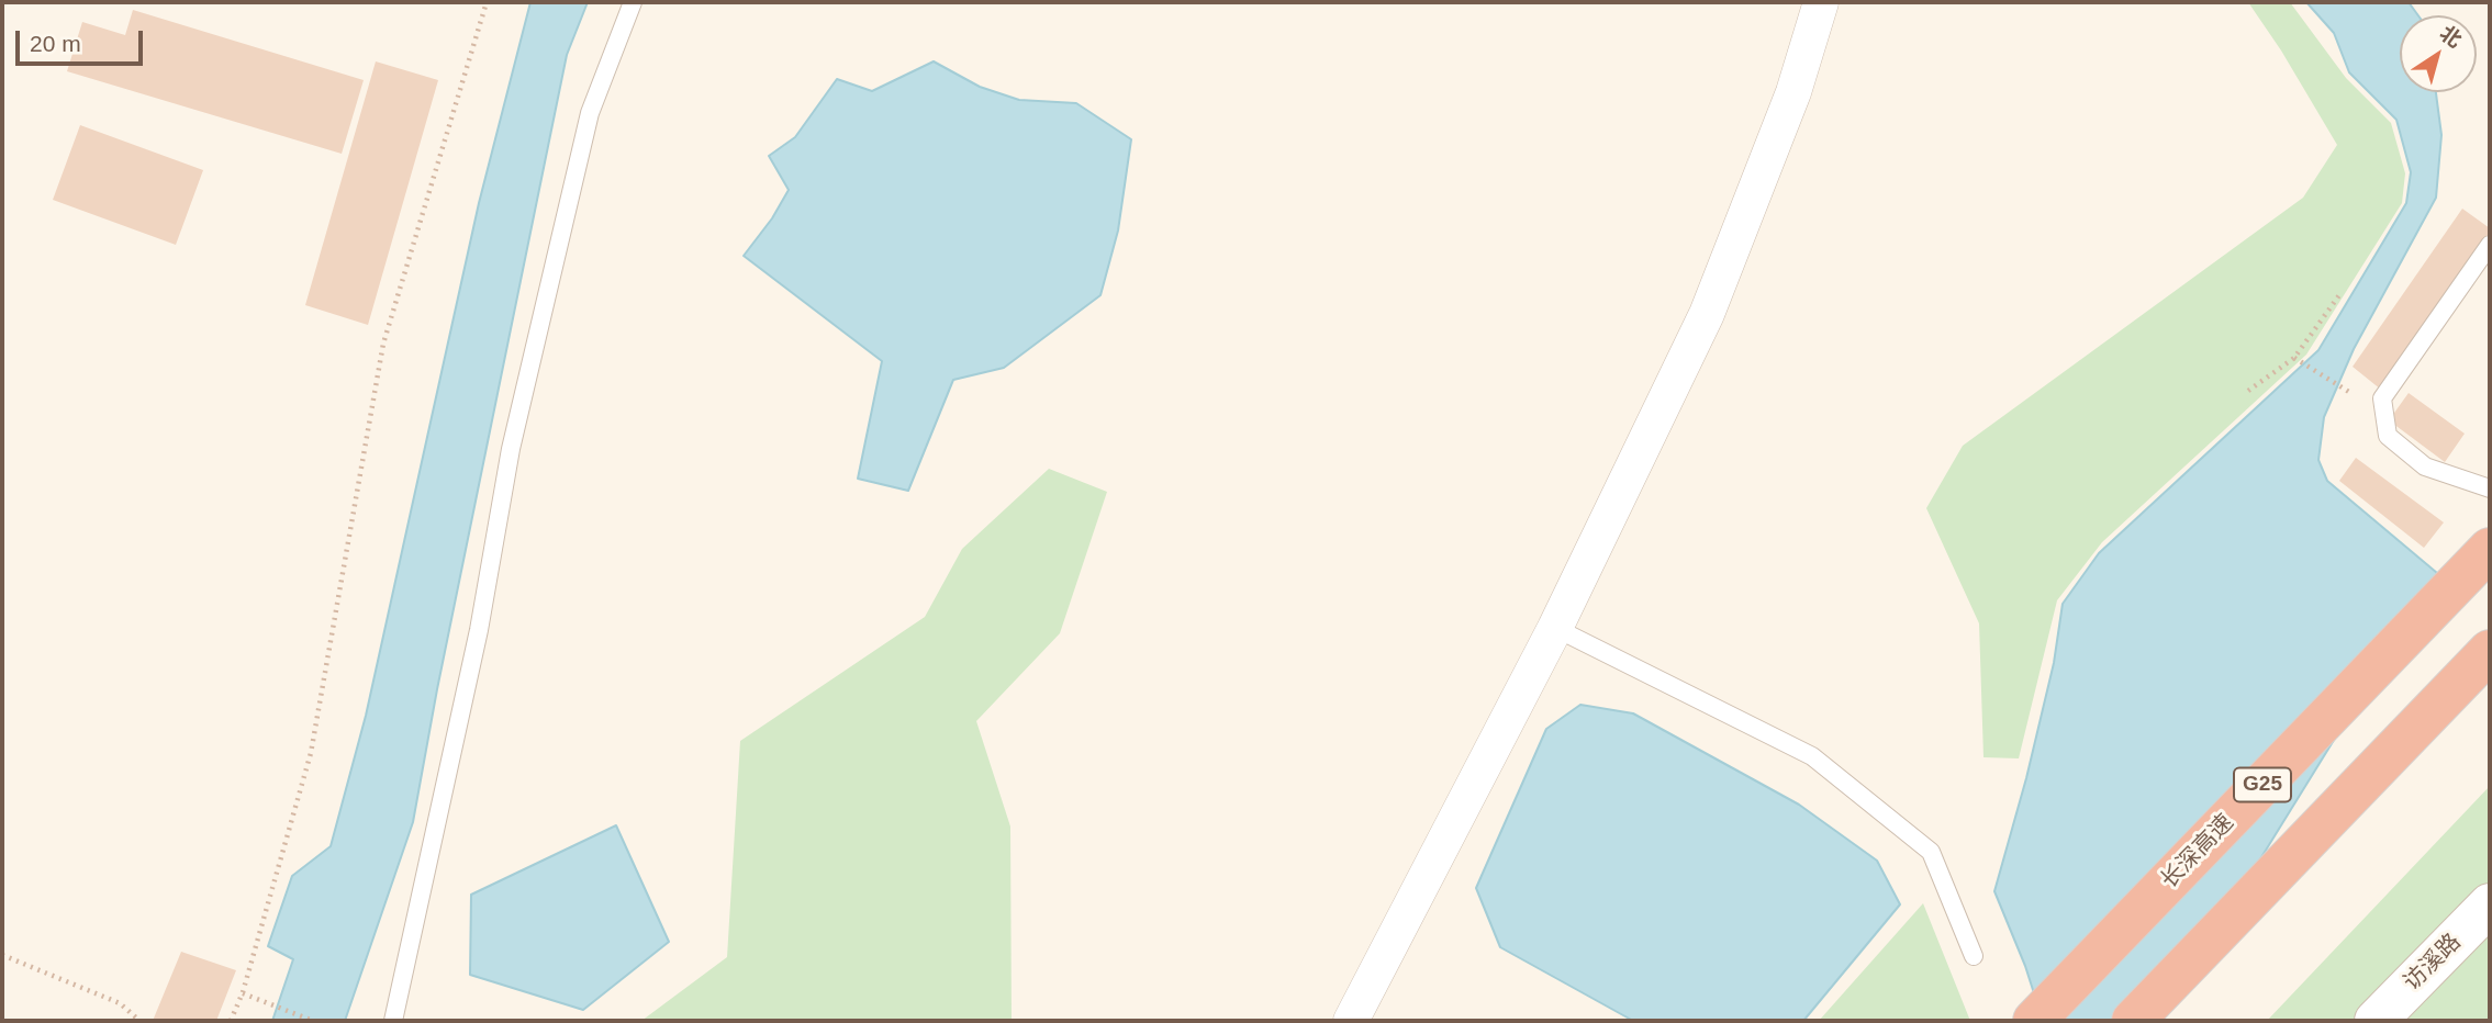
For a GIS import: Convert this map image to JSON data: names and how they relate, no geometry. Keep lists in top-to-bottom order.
{
  "streets": {
    "highway": ["G25", "长深高速"],
    "street": ["访溪路"]
  },
  "scale_bar": "20 m",
  "north": "top right"
}
